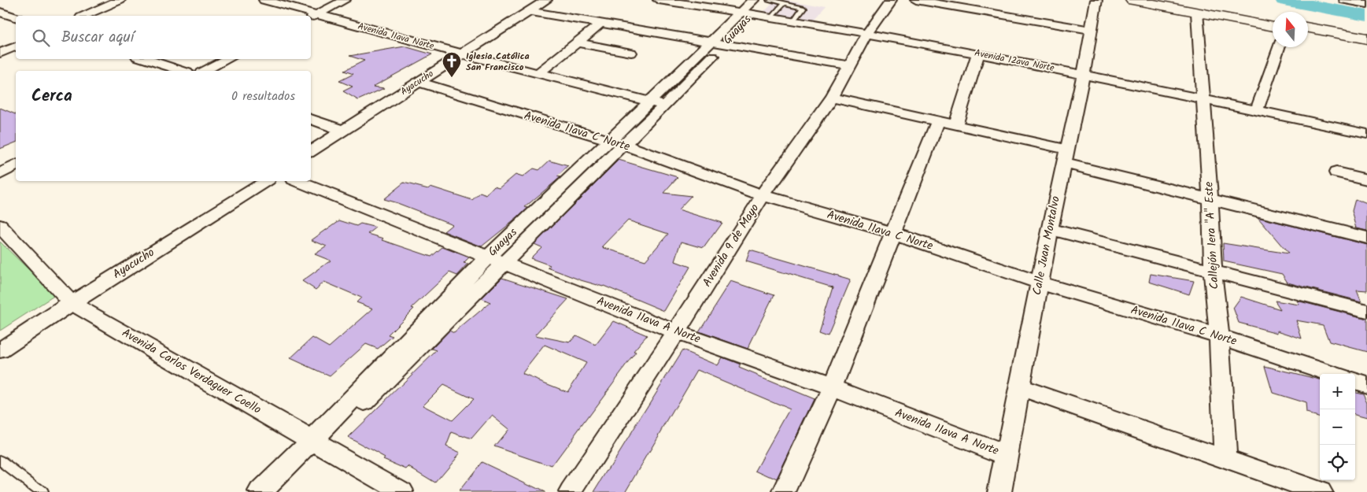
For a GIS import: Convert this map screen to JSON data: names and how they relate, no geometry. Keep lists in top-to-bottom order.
{
  "streets": {
    "street": [
      "Guayas",
      "Avenida 11ava Norte",
      "Avenida 12ava Norte",
      "Ayacucho",
      "Avenida 11ava C Norte",
      "Callejón 1era \"A\" Este",
      "Avenida 9 de Mayo",
      "Calle Juan Montalvo",
      "Avenida 11ava A Norte",
      "Avenida Carlos Verdaguer Coello"
    ]
  },
  "crossings": [
    ["Guayas", "Avenida 11ava Norte"],
    ["Guayas", "Avenida 12ava Norte"],
    ["Guayas", "Avenida 11ava C Norte"],
    ["Guayas", "Avenida 11ava A Norte"],
    ["Guayas", "Avenida Carlos Verdaguer Coello"],
    ["Avenida 11ava Norte", "Ayacucho"],
    ["Avenida 12ava Norte", "Callejón 1era \"A\" Este"],
    ["Avenida 12ava Norte", "Avenida 9 de Mayo"],
    ["Avenida 12ava Norte", "Calle Juan Montalvo"],
    ["Ayacucho", "Avenida 11ava C Norte"],
    ["Ayacucho", "Avenida Carlos Verdaguer Coello"],
    ["Avenida 11ava C Norte", "Callejón 1era \"A\" Este"],
    ["Avenida 11ava C Norte", "Avenida 9 de Mayo"],
    ["Avenida 11ava C Norte", "Calle Juan Montalvo"],
    ["Avenida 9 de Mayo", "Avenida 11ava A Norte"],
    ["Calle Juan Montalvo", "Avenida 11ava A Norte"]
  ],
  "places": {
    "church": ["Iglesia Católica San Francisco"]
  },
  "north": "top",
  "page": {
    "search": "Buscar aquí",
    "heading": ["Cerca", "0 resultados"],
    "map_buttons": ["+", "−"]
  }
}
